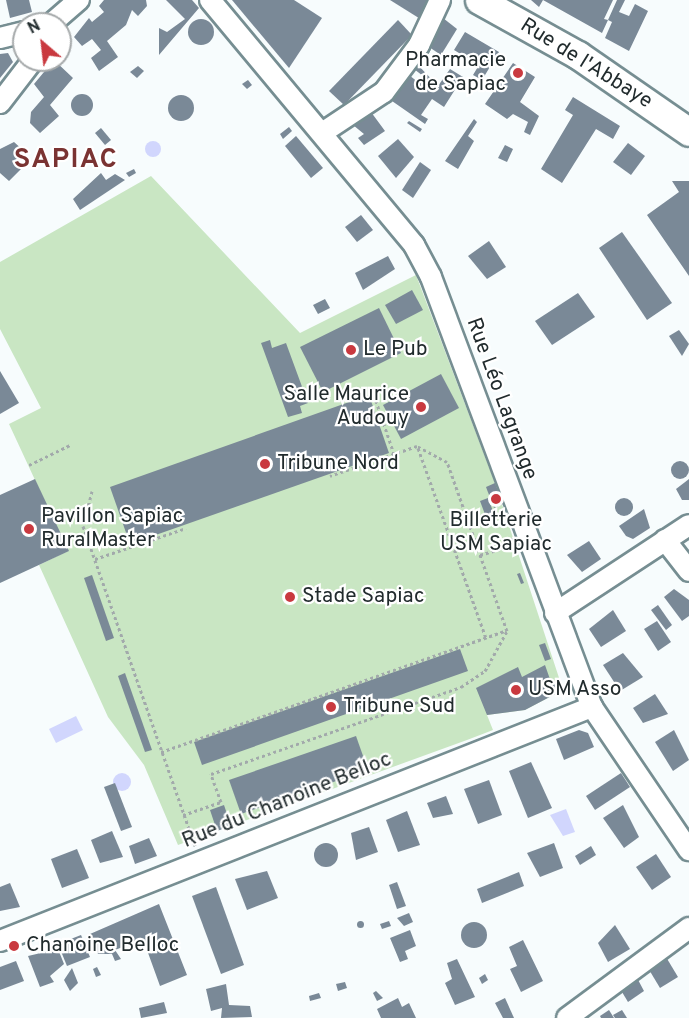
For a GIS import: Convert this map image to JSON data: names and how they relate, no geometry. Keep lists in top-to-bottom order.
{
  "streets": {
    "main road": ["Rue de l'Abbaye"],
    "street": ["Rue Léo Lagrange", "Rue du Chanoine Belloc"]
  },
  "crossings": [
    ["Rue Léo Lagrange", "Rue du Chanoine Belloc"]
  ],
  "districts": ["SAPIAC"],
  "places": [
    "Pharmacie de Sapiac",
    "Le Pub",
    "Salle Maurice Audouy",
    "Tribune Nord",
    "Billetterie USM Sapiac",
    "Pavillon Sapiac RuralMaster",
    "Stade Sapiac",
    "USM Asso",
    "Tribune Sud",
    "Chanoine Belloc"
  ],
  "north": "top left"
}
